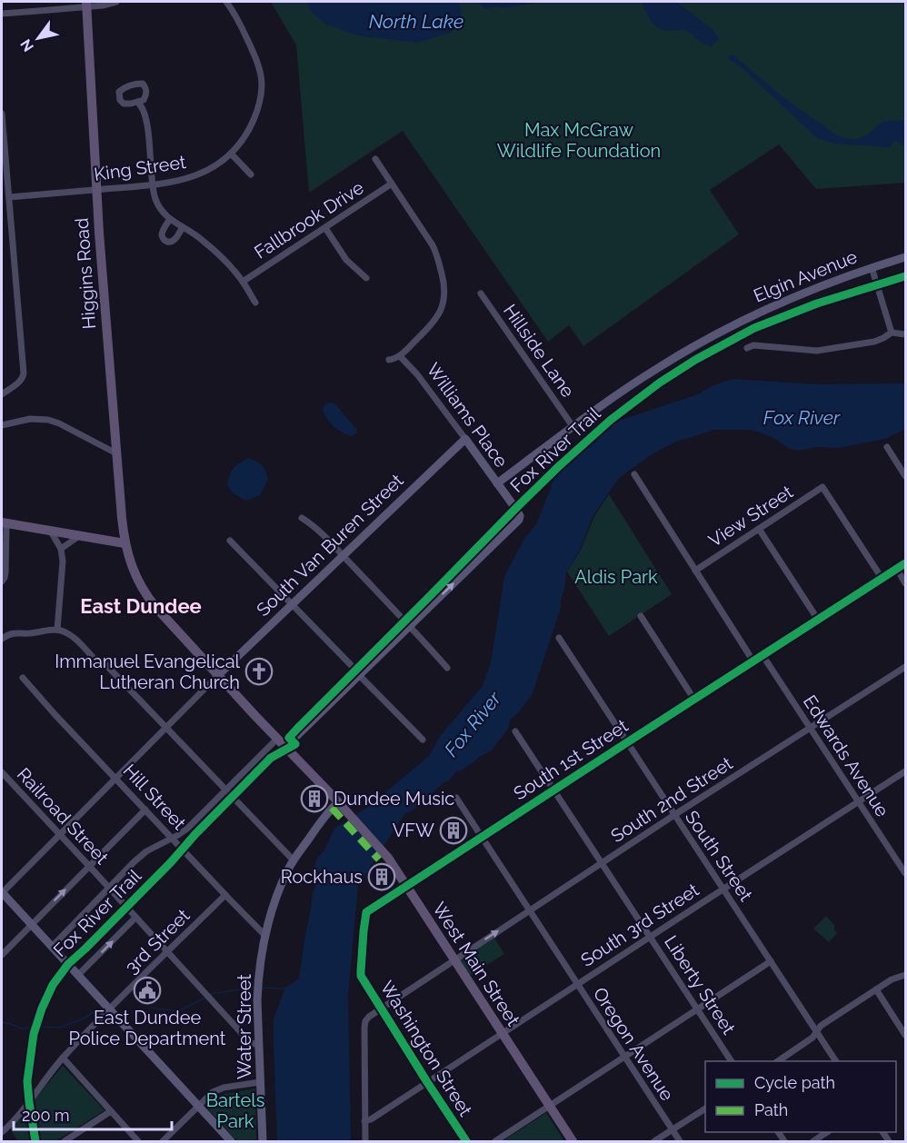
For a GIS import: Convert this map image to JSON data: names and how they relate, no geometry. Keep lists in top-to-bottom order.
{
  "streets": {
    "main road": ["Higgins Road", "West Main Street"],
    "street": [
      "King Street",
      "Fallbrook Drive",
      "Elgin Avenue",
      "Hillside Lane",
      "Williams Place",
      "View Street",
      "South Van Buren Street",
      "Edwards Avenue",
      "South 1st Street",
      "Hill Street",
      "South 2nd Street",
      "Railroad Street",
      "South Street",
      "South 3rd Street",
      "3rd Street",
      "Liberty Street",
      "Water Street",
      "Oregon Avenue",
      "Washington Street"
    ],
    "cycle path": ["Fox River Trail"]
  },
  "crossings": [
    ["King Street", "Higgins Road"],
    ["Higgins Road", "South Van Buren Street"],
    ["Higgins Road", "West Main Street"],
    ["Elgin Avenue", "Hillside Lane"],
    ["Elgin Avenue", "Williams Place"],
    ["Williams Place", "South Van Buren Street"],
    ["South Van Buren Street", "West Main Street"],
    ["Edwards Avenue", "South 1st Street"],
    ["Edwards Avenue", "South 2nd Street"],
    ["Edwards Avenue", "South 3rd Street"],
    ["South 1st Street", "South Street"],
    ["South 1st Street", "West Main Street"],
    ["South 1st Street", "Liberty Street"],
    ["South 1st Street", "Oregon Avenue"],
    ["South 1st Street", "Washington Street"],
    ["Hill Street", "3rd Street"],
    ["Hill Street", "Water Street"],
    ["South 2nd Street", "South Street"],
    ["South 2nd Street", "South 3rd Street"],
    ["South 2nd Street", "West Main Street"],
    ["South 2nd Street", "Liberty Street"],
    ["South 2nd Street", "Oregon Avenue"],
    ["South 2nd Street", "Washington Street"],
    ["Railroad Street", "3rd Street"],
    ["Railroad Street", "Water Street"],
    ["South Street", "South 3rd Street"],
    ["South 3rd Street", "West Main Street"],
    ["South 3rd Street", "Liberty Street"],
    ["South 3rd Street", "Oregon Avenue"],
    ["South 3rd Street", "Washington Street"],
    ["West Main Street", "Water Street"]
  ],
  "one_way": ["Williams Place"],
  "districts": ["East Dundee"],
  "water": ["North Lake", "Fox River"],
  "parks": ["Max McGraw Wildlife Foundation", "Aldis Park", "Bartels Park"],
  "places": {
    "church": ["Immanuel Evangelical Lutheran Church"],
    "building": ["Dundee Music", "VFW", "Rockhaus"],
    "public building": ["East Dundee Police Department"]
  },
  "legend": ["Cycle path", "Path"],
  "scale_bar": "200 m",
  "north": "bottom left"
}
